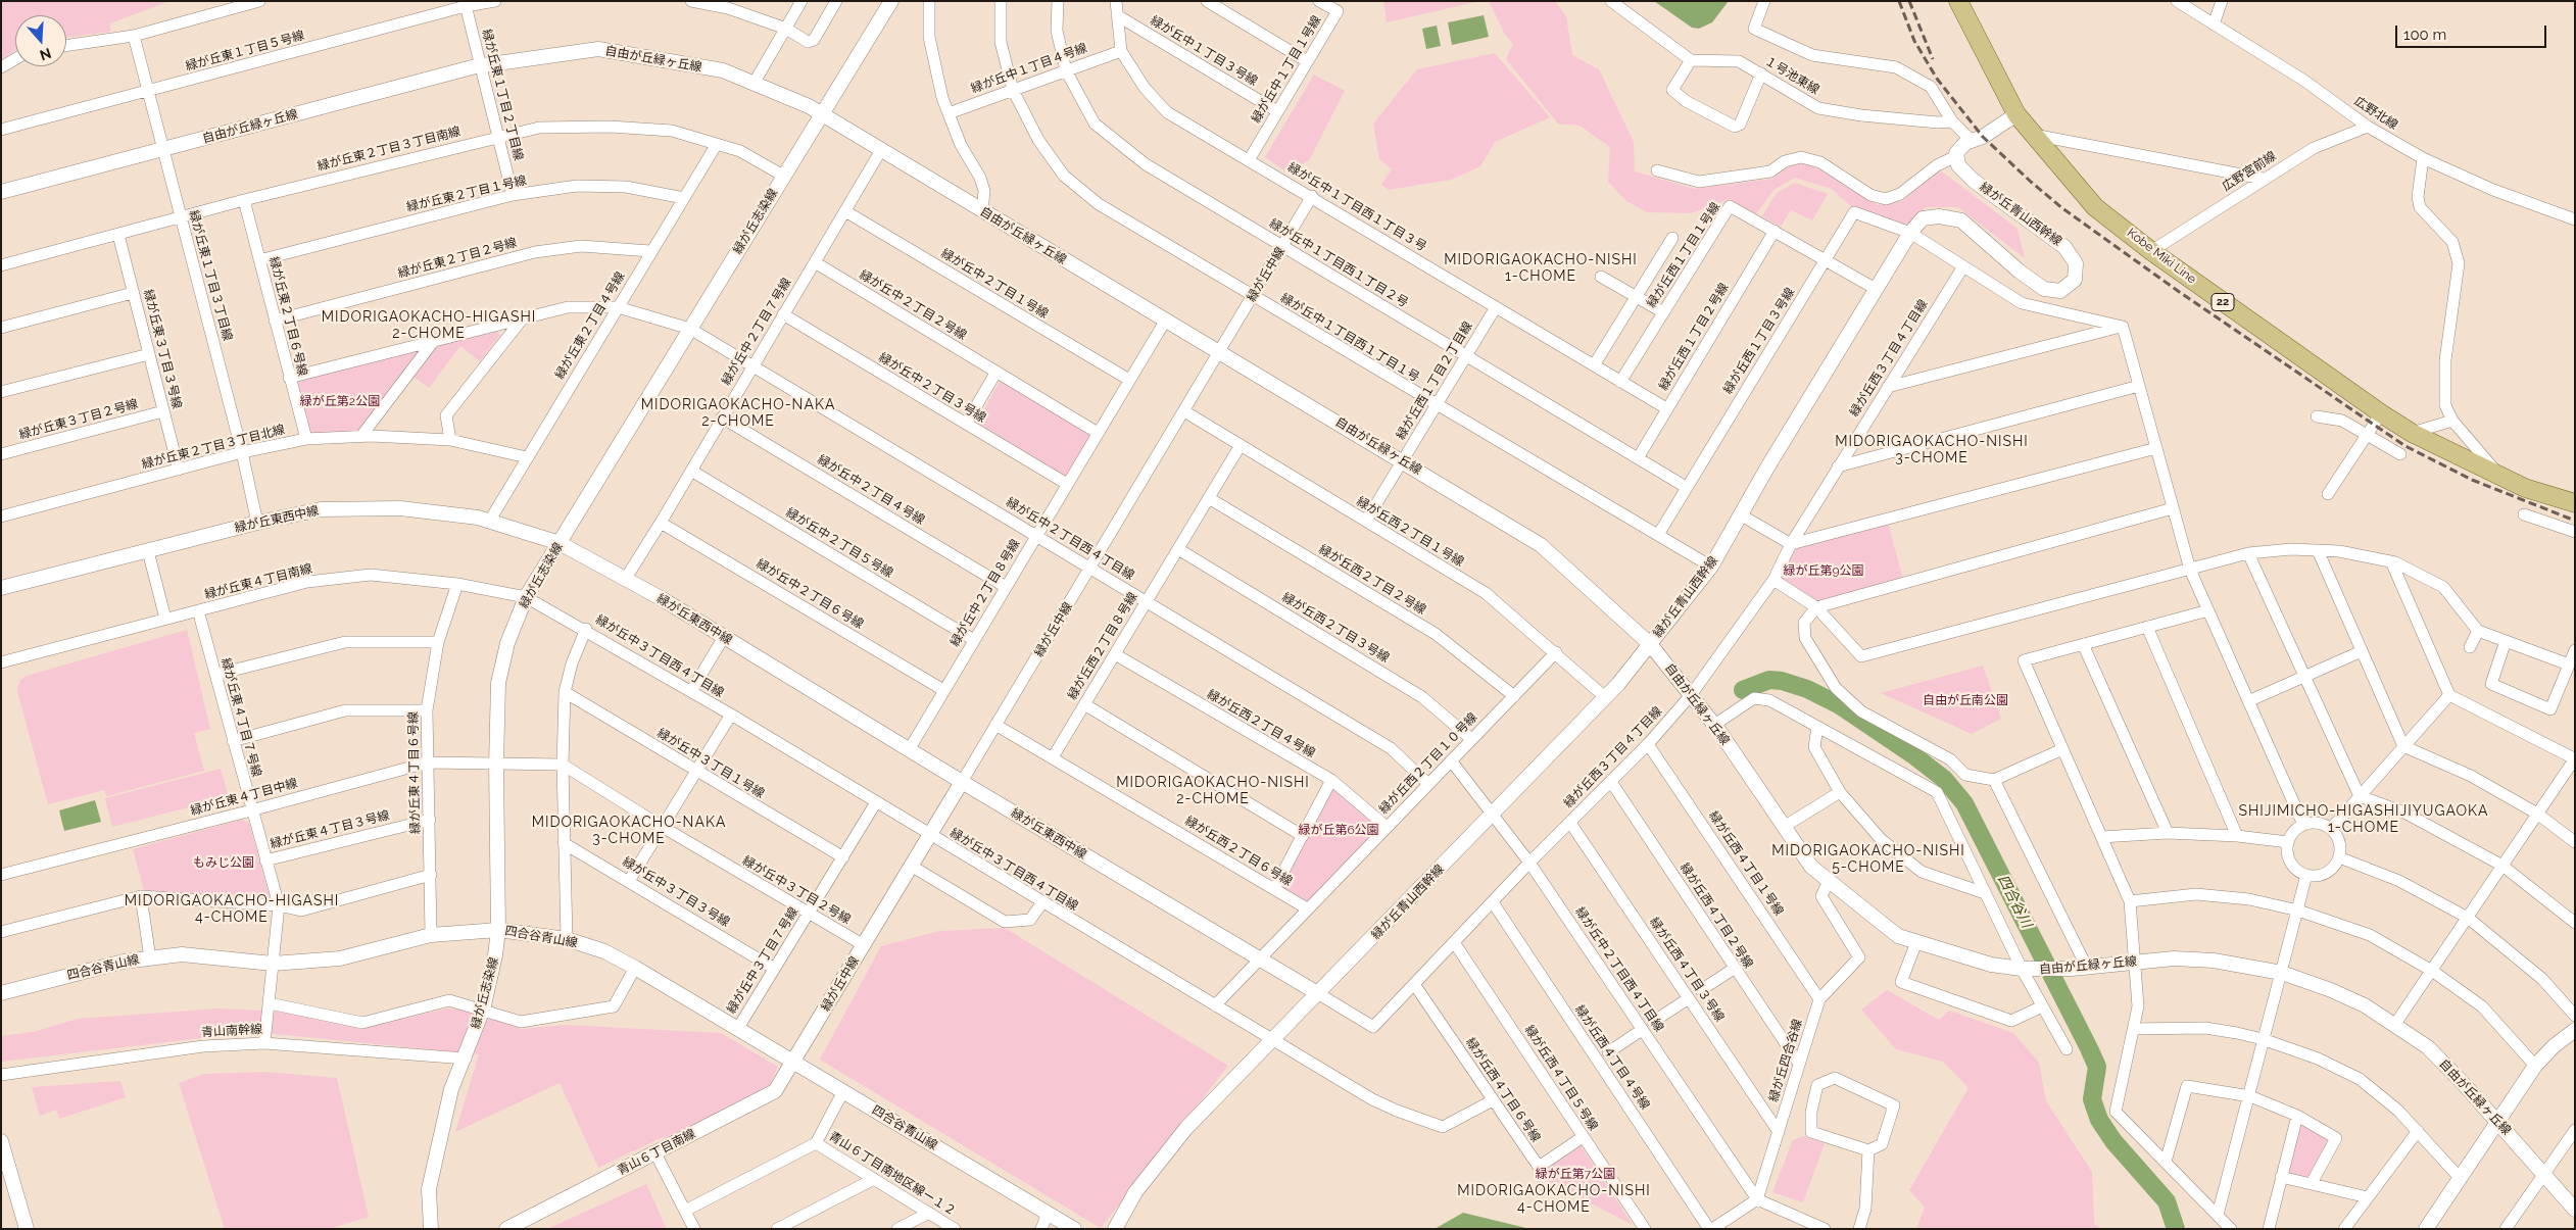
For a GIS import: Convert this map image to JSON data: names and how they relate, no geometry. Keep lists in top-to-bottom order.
{
  "streets": {
    "main road": ["Kobe Miki Line", "22"],
    "street": [
      "緑が丘東１丁目５号線",
      "緑が丘中１丁目３号線",
      "自由が丘緑ヶ丘線",
      "緑が丘中１丁目４号線",
      "緑が丘中１丁目１号線",
      "１号池東線",
      "緑が丘東１丁目２丁目線",
      "広野北線",
      "緑が丘東２丁目３丁目南線",
      "広野宮前線",
      "緑が丘東２丁目１号線",
      "緑が丘中１丁目西１丁目３号",
      "緑が丘青山西幹線",
      "緑が丘志染線",
      "緑が丘西１丁目１号線",
      "緑が丘東２丁目２号線",
      "緑が丘中１丁目西１丁目２号",
      "緑が丘中線",
      "緑が丘東１丁目３丁目線",
      "緑が丘中２丁目１号線",
      "緑が丘中２丁目２号線",
      "緑が丘東２丁目６号線",
      "緑が丘東２丁目４号線",
      "緑が丘中２丁目７号線",
      "緑が丘西１丁目２号線",
      "緑が丘中１丁目西１丁目１号",
      "緑が丘西１丁目３号線",
      "緑が丘東３丁目３号線",
      "緑が丘西３丁目４丁目線",
      "緑が丘西１丁目２丁目線",
      "緑が丘中２丁目３号線",
      "緑が丘東３丁目２号線",
      "緑が丘東２丁目３丁目北線",
      "緑が丘中２丁目４号線",
      "緑が丘東西中線",
      "緑が丘西２丁目１号線",
      "緑が丘中２丁目西４丁目線",
      "緑が丘中２丁目５号線",
      "緑が丘西２丁目２号線",
      "緑が丘東４丁目南線",
      "緑が丘中２丁目８号線",
      "緑が丘中２丁目６号線",
      "緑が丘西２丁目３号線",
      "緑が丘西２丁目８号線",
      "緑が丘中３丁目西４丁目線",
      "緑が丘東４丁目７号線",
      "緑が丘西２丁目４号線",
      "緑が丘中３丁目１号線",
      "緑が丘西２丁目１０号線",
      "緑が丘東４丁目６号線",
      "緑が丘東４丁目中線",
      "緑が丘東４丁目３号線",
      "緑が丘西２丁目６号線",
      "緑が丘西４丁目１号線",
      "緑が丘中３丁目２号線",
      "緑が丘中３丁目３号線",
      "緑が丘西４丁目２号線",
      "四合谷青山線",
      "緑が丘中３丁目７号線",
      "緑が丘西４丁目３号線",
      "青山南幹線",
      "緑が丘西４丁目４号線",
      "緑が丘四合谷線",
      "緑が丘西４丁目５号線",
      "緑が丘西４丁目６号線",
      "青山６丁目南線",
      "青山６丁目南地区線ー１２"
    ]
  },
  "crossings": [
    ["緑が丘東１丁目５号線", "緑が丘東１丁目２丁目線"],
    ["緑が丘東１丁目５号線", "緑が丘東１丁目３丁目線"],
    ["緑が丘中１丁目３号線", "緑が丘中１丁目１号線"],
    ["緑が丘中１丁目３号線", "緑が丘中１丁目西１丁目３号"],
    ["自由が丘緑ヶ丘線", "緑が丘東１丁目２丁目線"],
    ["自由が丘緑ヶ丘線", "緑が丘青山西幹線"],
    ["自由が丘緑ヶ丘線", "緑が丘志染線"],
    ["自由が丘緑ヶ丘線", "緑が丘中線"],
    ["自由が丘緑ヶ丘線", "緑が丘東１丁目３丁目線"],
    ["自由が丘緑ヶ丘線", "緑が丘中２丁目７号線"],
    ["自由が丘緑ヶ丘線", "緑が丘西３丁目４丁目線"],
    ["自由が丘緑ヶ丘線", "緑が丘西１丁目２丁目線"],
    ["自由が丘緑ヶ丘線", "緑が丘中２丁目８号線"],
    ["自由が丘緑ヶ丘線", "緑が丘四合谷線"],
    ["緑が丘中１丁目４号線", "緑が丘中１丁目西１丁目３号"],
    ["緑が丘中１丁目４号線", "緑が丘中１丁目西１丁目２号"],
    ["緑が丘中１丁目４号線", "緑が丘中１丁目西１丁目１号"],
    ["緑が丘中１丁目１号線", "緑が丘中１丁目西１丁目３号"],
    ["緑が丘東１丁目２丁目線", "緑が丘東２丁目３丁目南線"],
    ["緑が丘東１丁目２丁目線", "緑が丘東２丁目１号線"],
    ["広野北線", "広野宮前線"],
    ["緑が丘東２丁目３丁目南線", "緑が丘志染線"],
    ["緑が丘東２丁目３丁目南線", "緑が丘東１丁目３丁目線"],
    ["緑が丘東２丁目３丁目南線", "緑が丘東２丁目６号線"],
    ["緑が丘東２丁目３丁目南線", "緑が丘東２丁目４号線"],
    ["緑が丘東２丁目３丁目南線", "緑が丘東３丁目３号線"],
    ["広野宮前線", "Kobe Miki Line"],
    ["緑が丘東２丁目１号線", "緑が丘東２丁目６号線"],
    ["緑が丘東２丁目１号線", "緑が丘東２丁目４号線"],
    ["緑が丘中１丁目西１丁目３号", "緑が丘西１丁目１号線"],
    ["緑が丘中１丁目西１丁目３号", "緑が丘中線"],
    ["緑が丘中１丁目西１丁目３号", "緑が丘西１丁目２号線"],
    ["緑が丘中１丁目西１丁目３号", "緑が丘西１丁目２丁目線"],
    ["緑が丘青山西幹線", "緑が丘西１丁目１号線"],
    ["緑が丘青山西幹線", "緑が丘中１丁目西１丁目１号"],
    ["緑が丘青山西幹線", "緑が丘西１丁目３号線"],
    ["緑が丘青山西幹線", "緑が丘西３丁目４丁目線"],
    ["緑が丘青山西幹線", "緑が丘東西中線"],
    ["緑が丘青山西幹線", "緑が丘西２丁目１号線"],
    ["緑が丘青山西幹線", "緑が丘中２丁目西４丁目線"],
    ["緑が丘青山西幹線", "緑が丘中３丁目西４丁目線"],
    ["緑が丘志染線", "緑が丘東西中線"],
    ["緑が丘志染線", "緑が丘中２丁目西４丁目線"],
    ["緑が丘志染線", "緑が丘東４丁目南線"],
    ["緑が丘志染線", "緑が丘中３丁目西４丁目線"],
    ["緑が丘志染線", "緑が丘東４丁目中線"],
    ["緑が丘志染線", "四合谷青山線"],
    ["緑が丘志染線", "青山南幹線"],
    ["緑が丘西１丁目１号線", "緑が丘西１丁目２号線"],
    ["緑が丘西１丁目１号線", "緑が丘西１丁目３号線"],
    ["緑が丘東２丁目２号線", "緑が丘東２丁目６号線"],
    ["緑が丘東２丁目２号線", "緑が丘東２丁目４号線"],
    ["緑が丘中１丁目西１丁目２号", "緑が丘中線"],
    ["緑が丘中１丁目西１丁目２号", "緑が丘西１丁目２号線"],
    ["緑が丘中１丁目西１丁目２号", "緑が丘西１丁目３号線"],
    ["緑が丘中１丁目西１丁目２号", "緑が丘西１丁目２丁目線"],
    ["緑が丘中線", "緑が丘中１丁目西１丁目１号"],
    ["緑が丘中線", "緑が丘東西中線"],
    ["緑が丘中線", "緑が丘西２丁目１号線"],
    ["緑が丘中線", "緑が丘中２丁目西４丁目線"],
    ["緑が丘中線", "緑が丘中３丁目西４丁目線"],
    ["緑が丘中線", "緑が丘西２丁目６号線"],
    ["緑が丘中線", "緑が丘中３丁目２号線"],
    ["緑が丘中線", "四合谷青山線"],
    ["緑が丘中線", "青山６丁目南線"],
    ["緑が丘東１丁目３丁目線", "緑が丘東２丁目３丁目北線"],
    ["緑が丘東１丁目３丁目線", "緑が丘東西中線"],
    ["緑が丘中２丁目１号線", "緑が丘中２丁目７号線"],
    ["緑が丘中２丁目１号線", "緑が丘中２丁目８号線"],
    ["緑が丘中２丁目２号線", "緑が丘中２丁目７号線"],
    ["緑が丘中２丁目２号線", "緑が丘中２丁目８号線"],
    ["緑が丘東２丁目６号線", "緑が丘東２丁目３丁目北線"],
    ["緑が丘東２丁目６号線", "緑が丘中２丁目西４丁目線"],
    ["緑が丘東２丁目４号線", "緑が丘東２丁目３丁目北線"],
    ["緑が丘東２丁目４号線", "緑が丘東西中線"],
    ["緑が丘東２丁目４号線", "緑が丘中２丁目西４丁目線"],
    ["緑が丘中２丁目７号線", "緑が丘中２丁目３号線"],
    ["緑が丘中２丁目７号線", "緑が丘中２丁目４号線"],
    ["緑が丘中２丁目７号線", "緑が丘東西中線"],
    ["緑が丘中２丁目７号線", "緑が丘中２丁目西４丁目線"],
    ["緑が丘中２丁目７号線", "緑が丘中２丁目５号線"],
    ["緑が丘中２丁目７号線", "緑が丘中２丁目６号線"],
    ["緑が丘中１丁目西１丁目１号", "緑が丘西１丁目３号線"],
    ["緑が丘中１丁目西１丁目１号", "緑が丘西１丁目２丁目線"],
    ["緑が丘東３丁目３号線", "緑が丘東３丁目２号線"],
    ["緑が丘東３丁目３号線", "緑が丘東２丁目３丁目北線"],
    ["緑が丘西３丁目４丁目線", "緑が丘東西中線"],
    ["緑が丘西３丁目４丁目線", "緑が丘中２丁目西４丁目線"],
    ["緑が丘西３丁目４丁目線", "緑が丘西４丁目１号線"],
    ["緑が丘西３丁目４丁目線", "緑が丘西４丁目２号線"],
    ["緑が丘西３丁目４丁目線", "緑が丘西４丁目３号線"],
    ["緑が丘西３丁目４丁目線", "緑が丘西４丁目４号線"],
    ["緑が丘西３丁目４丁目線", "緑が丘西４丁目５号線"],
    ["緑が丘西３丁目４丁目線", "緑が丘西４丁目６号線"],
    ["緑が丘西１丁目２丁目線", "緑が丘西２丁目１号線"],
    ["緑が丘中２丁目３号線", "緑が丘中２丁目８号線"],
    ["緑が丘中２丁目４号線", "緑が丘中２丁目８号線"],
    ["緑が丘東西中線", "緑が丘中２丁目８号線"],
    ["緑が丘東西中線", "緑が丘西２丁目１０号線"],
    ["緑が丘西２丁目１号線", "緑が丘西２丁目８号線"],
    ["緑が丘西２丁目１号線", "緑が丘西２丁目１０号線"],
    ["緑が丘中２丁目西４丁目線", "緑が丘中２丁目８号線"],
    ["緑が丘中２丁目西４丁目線", "緑が丘西２丁目８号線"],
    ["緑が丘中２丁目西４丁目線", "緑が丘西２丁目１０号線"],
    ["緑が丘中２丁目西４丁目線", "緑が丘四合谷線"],
    ["緑が丘中２丁目５号線", "緑が丘中２丁目８号線"],
    ["緑が丘西２丁目２号線", "緑が丘西２丁目８号線"],
    ["緑が丘西２丁目２号線", "緑が丘西２丁目１０号線"],
    ["緑が丘東４丁目南線", "緑が丘中３丁目西４丁目線"],
    ["緑が丘東４丁目南線", "緑が丘東４丁目７号線"],
    ["緑が丘東４丁目南線", "緑が丘東４丁目６号線"],
    ["緑が丘中２丁目８号線", "緑が丘中２丁目６号線"],
    ["緑が丘西２丁目３号線", "緑が丘西２丁目８号線"],
    ["緑が丘西２丁目３号線", "緑が丘西２丁目１０号線"],
    ["緑が丘西２丁目８号線", "緑が丘西２丁目４号線"],
    ["緑が丘西２丁目８号線", "緑が丘西２丁目６号線"],
    ["緑が丘中３丁目西４丁目線", "緑が丘西２丁目１０号線"],
    ["緑が丘中３丁目西４丁目線", "緑が丘中３丁目７号線"],
    ["緑が丘中３丁目西４丁目線", "緑が丘西４丁目６号線"],
    ["緑が丘東４丁目７号線", "緑が丘東４丁目中線"],
    ["緑が丘東４丁目７号線", "緑が丘東４丁目３号線"],
    ["緑が丘東４丁目７号線", "四合谷青山線"],
    ["緑が丘東４丁目７号線", "青山南幹線"],
    ["緑が丘西２丁目４号線", "緑が丘西２丁目１０号線"],
    ["緑が丘中３丁目１号線", "緑が丘中３丁目７号線"],
    ["緑が丘西２丁目１０号線", "緑が丘西２丁目６号線"],
    ["緑が丘東４丁目６号線", "緑が丘東４丁目中線"],
    ["緑が丘東４丁目６号線", "緑が丘東４丁目３号線"],
    ["緑が丘東４丁目６号線", "四合谷青山線"],
    ["緑が丘西４丁目１号線", "緑が丘四合谷線"],
    ["緑が丘中３丁目２号線", "緑が丘中３丁目７号線"],
    ["緑が丘中３丁目３号線", "緑が丘中３丁目７号線"],
    ["緑が丘西４丁目２号線", "緑が丘四合谷線"],
    ["四合谷青山線", "緑が丘中３丁目７号線"],
    ["四合谷青山線", "青山６丁目南線"],
    ["緑が丘西４丁目３号線", "緑が丘四合谷線"],
    ["緑が丘西４丁目５号線", "緑が丘西４丁目６号線"]
  ],
  "districts": [
    "MIDORIGAOKACHO-NISHI 1-CHOME",
    "MIDORIGAOKACHO-HIGASHI 2-CHOME",
    "MIDORIGAOKACHO-NAKA 2-CHOME",
    "MIDORIGAOKACHO-NISHI 3-CHOME",
    "MIDORIGAOKACHO-NISHI 2-CHOME",
    "SHIJIMICHO-HIGASHIJIYUGAOKA 1-CHOME",
    "MIDORIGAOKACHO-NAKA 3-CHOME",
    "MIDORIGAOKACHO-NISHI 5-CHOME",
    "MIDORIGAOKACHO-HIGASHI 4-CHOME",
    "MIDORIGAOKACHO-NISHI 4-CHOME"
  ],
  "water": ["四合谷川"],
  "parks": [
    "緑が丘第2公園",
    "緑が丘第9公園",
    "自由が丘南公園",
    "緑が丘第6公園",
    "もみじ公園",
    "緑が丘第7公園"
  ],
  "scale_bar": "100 m",
  "north": "bottom"
}
